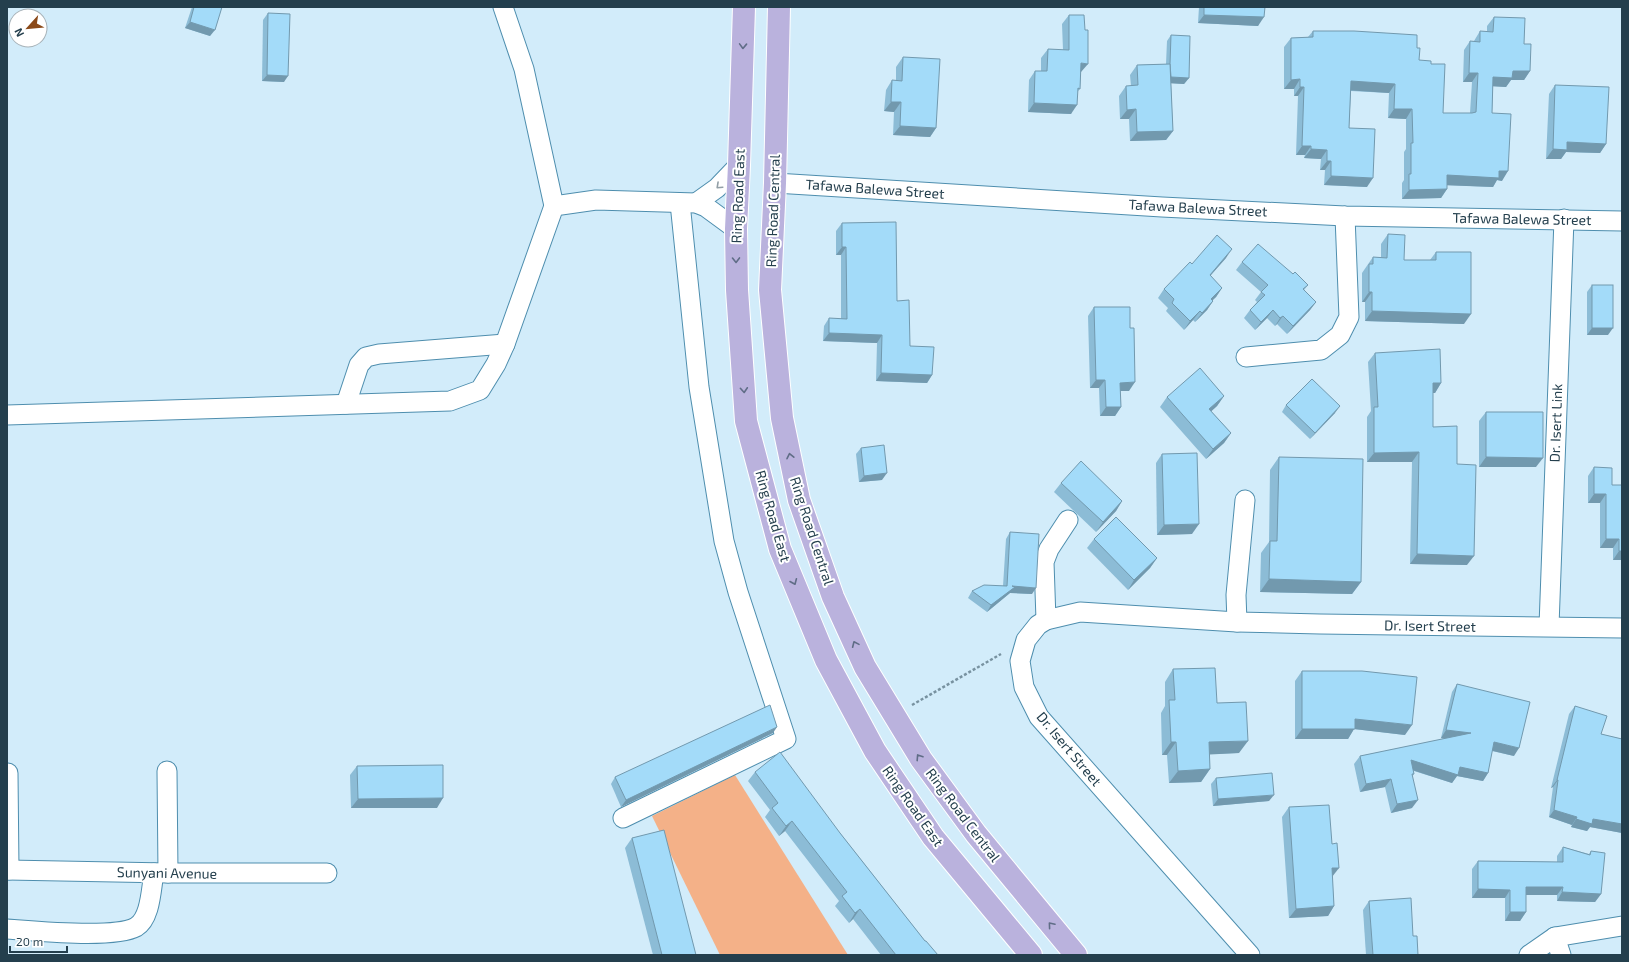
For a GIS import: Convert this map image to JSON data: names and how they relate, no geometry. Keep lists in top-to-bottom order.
{
  "streets": {
    "main road": ["Ring Road East", "Ring Road Central"],
    "street": [
      "Tafawa Balewa Street",
      "Dr. Isert Link",
      "Dr. Isert Street",
      "Sunyani Avenue"
    ]
  },
  "crossings": [
    ["Tafawa Balewa Street", "Ring Road Central"],
    ["Tafawa Balewa Street", "Dr. Isert Link"],
    ["Dr. Isert Link", "Dr. Isert Street"]
  ],
  "one_way": ["Ring Road East", "Ring Road Central"],
  "scale_bar": "20 m",
  "north": "bottom left"
}
